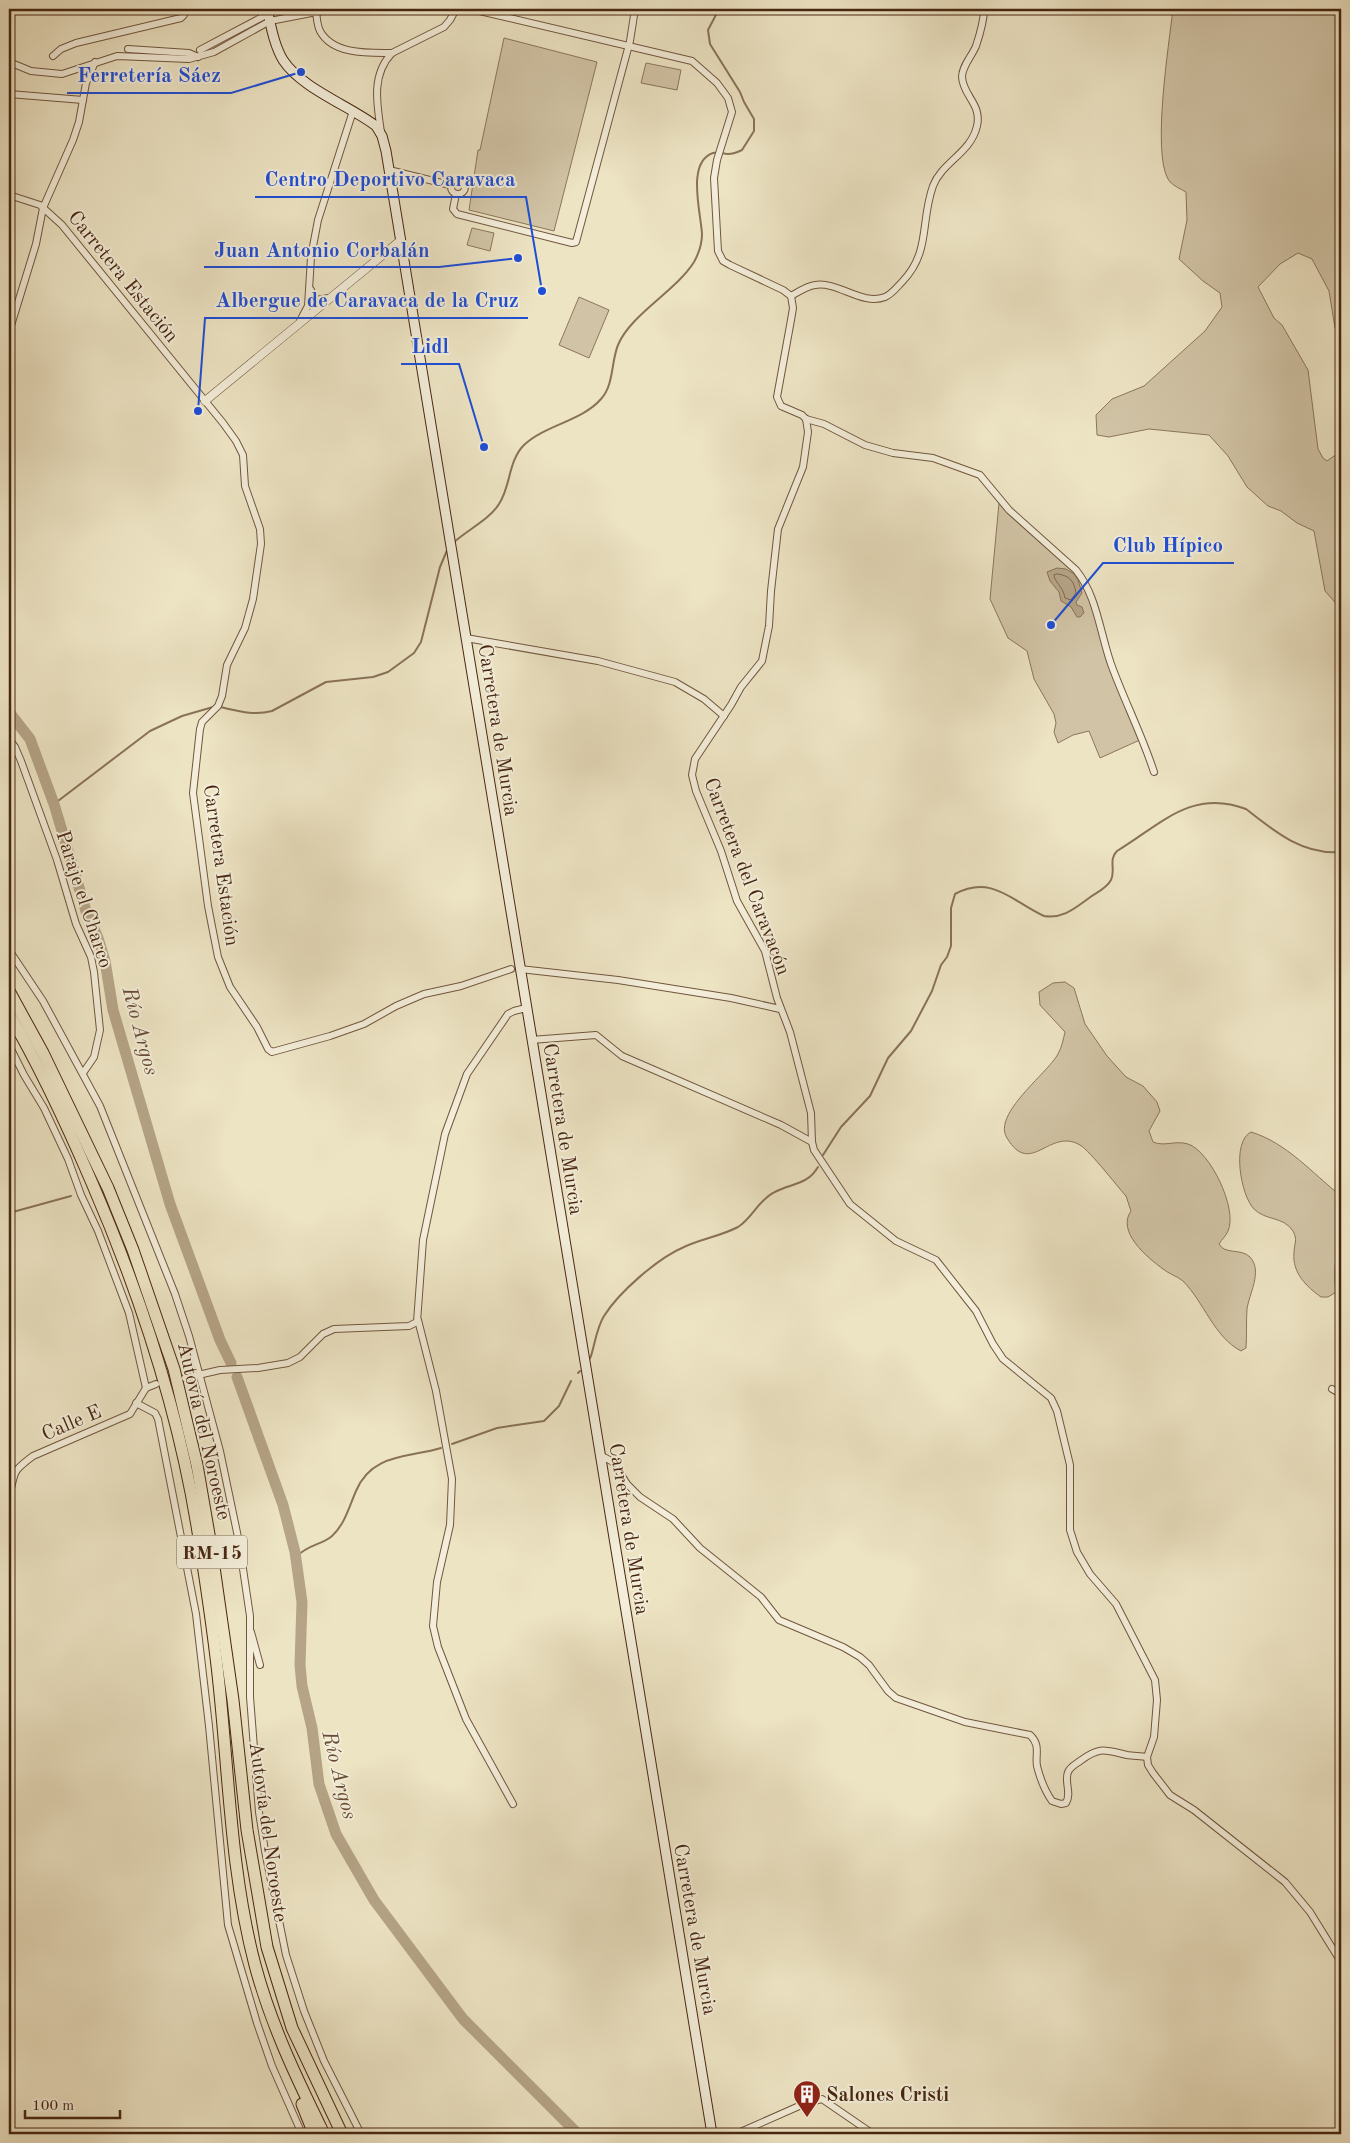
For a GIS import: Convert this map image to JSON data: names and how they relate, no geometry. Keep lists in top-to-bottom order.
{
  "streets": {
    "highway": ["Autovía del Noroeste", "RM-15"],
    "main road": ["Carretera de Murcia"],
    "street": [
      "Carretera Estación",
      "Carretera del Caravacón",
      "Paraje el Charco",
      "Calle E"
    ]
  },
  "crossings": [
    ["Carretera Estación", "Carretera de Murcia"]
  ],
  "water": ["Río Argos"],
  "places": {
    "other": [
      "Ferretería Sáez",
      "Juan Antonio Corbalán",
      "Centro Deportivo Caravaca",
      "Albergue de Caravaca de la Cruz",
      "Lidl",
      "Club Hípico"
    ],
    "building": ["Salones Cristi"]
  },
  "scale_bar": "100 m"
}
